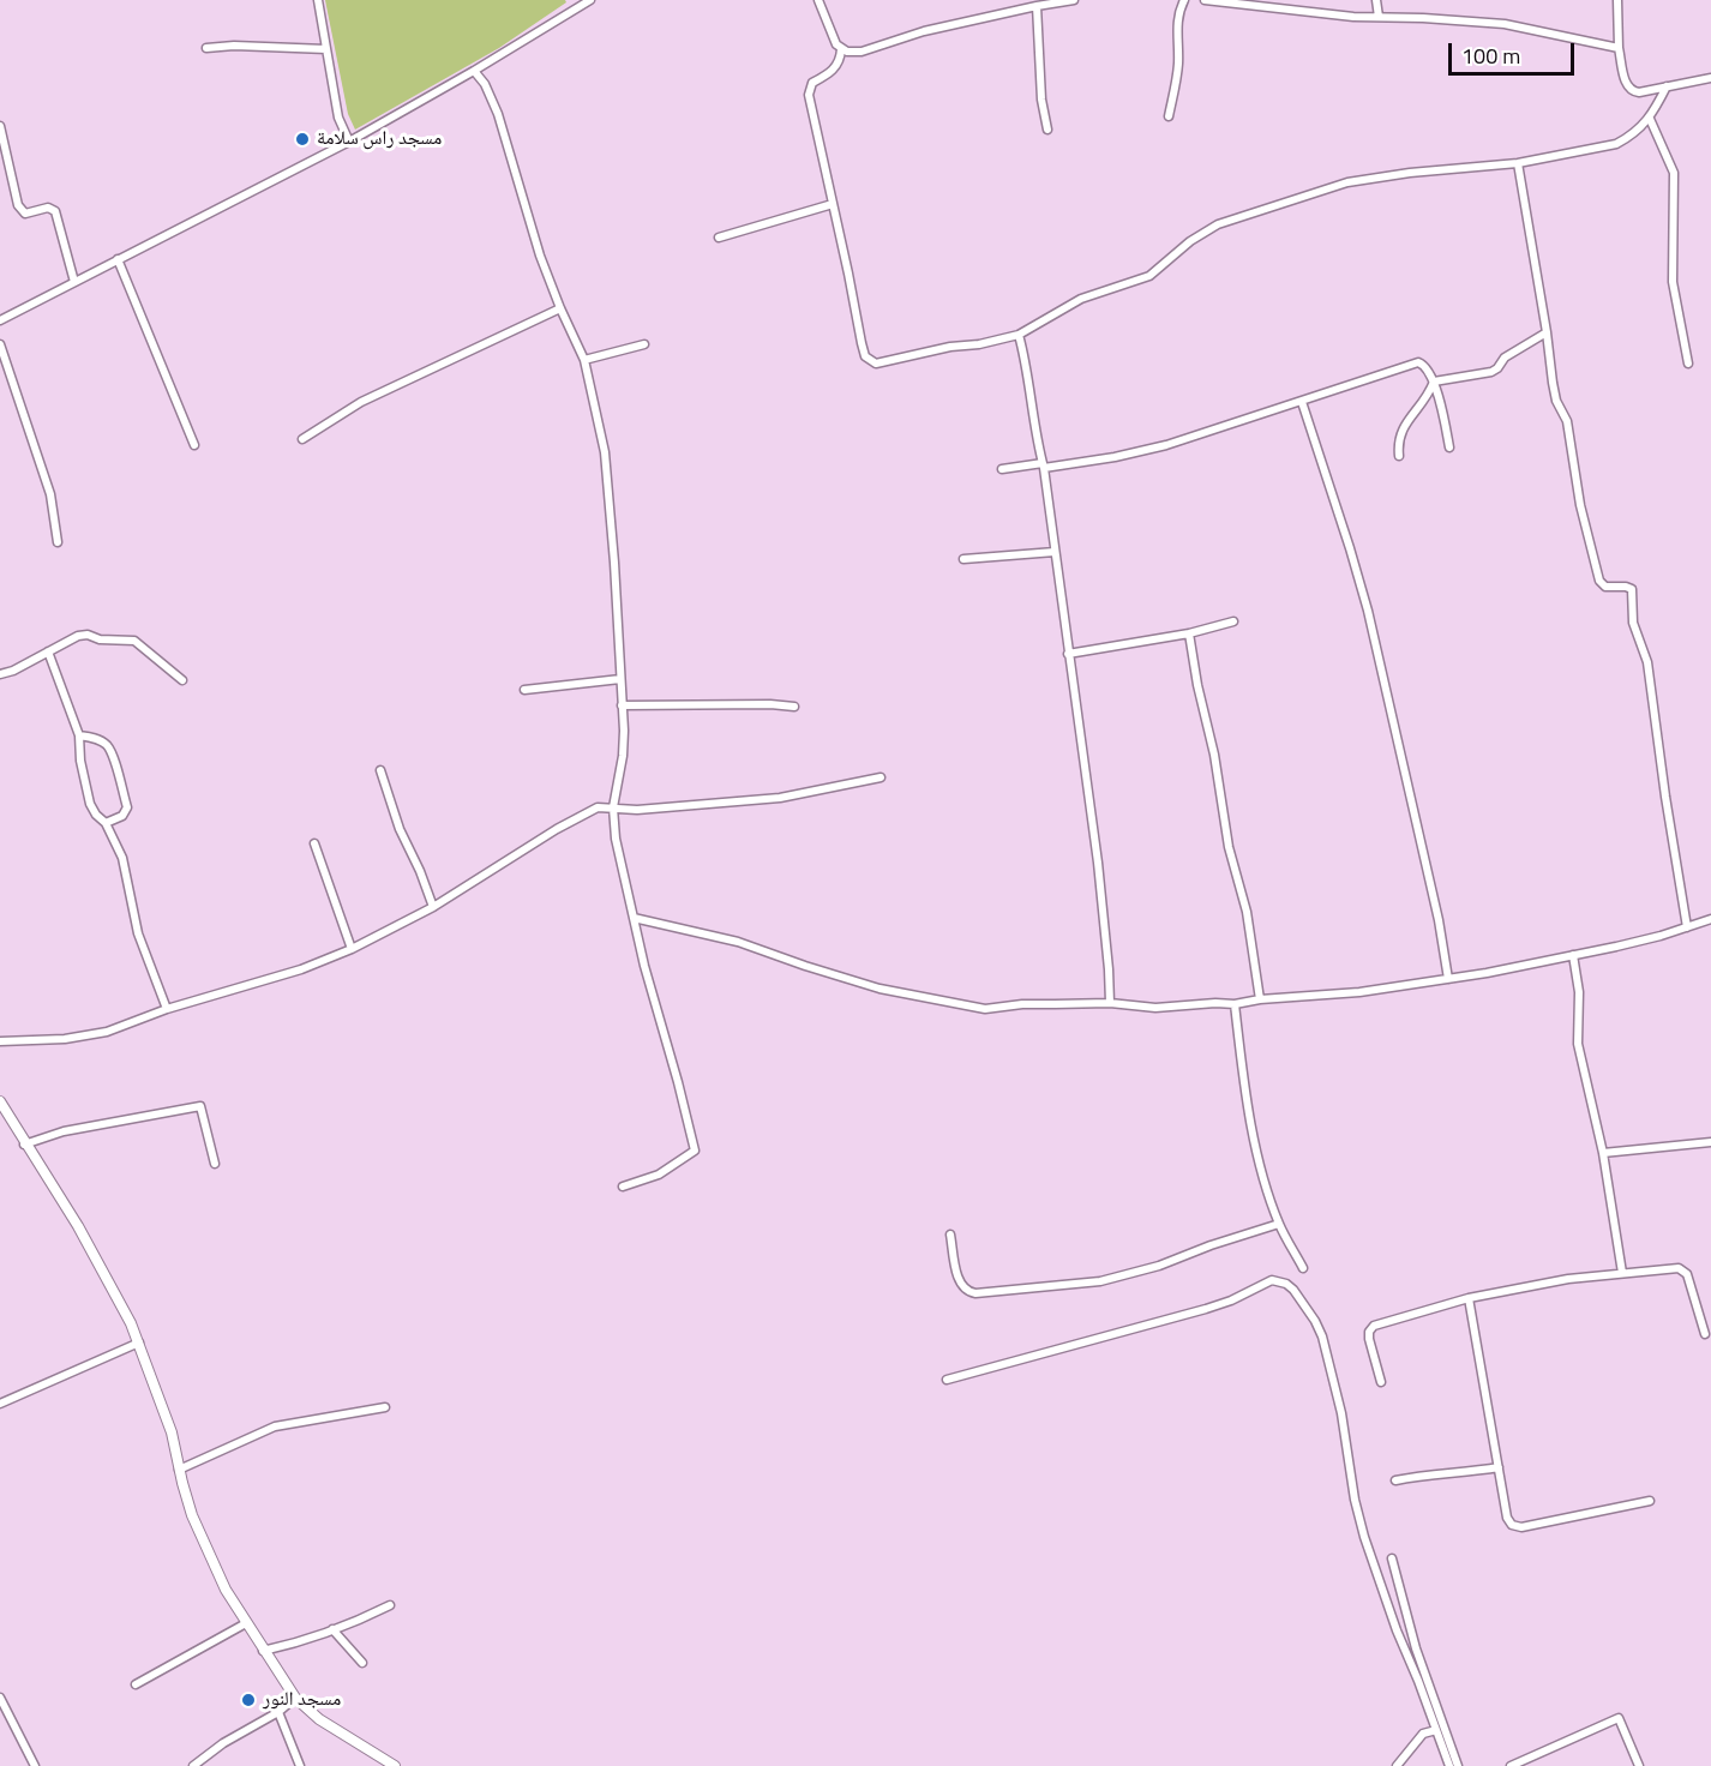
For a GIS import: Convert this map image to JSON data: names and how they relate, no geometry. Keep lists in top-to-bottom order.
{
  "places": ["مسجد راس سلامة", "مسجد النور"],
  "scale_bar": "100 m"
}
